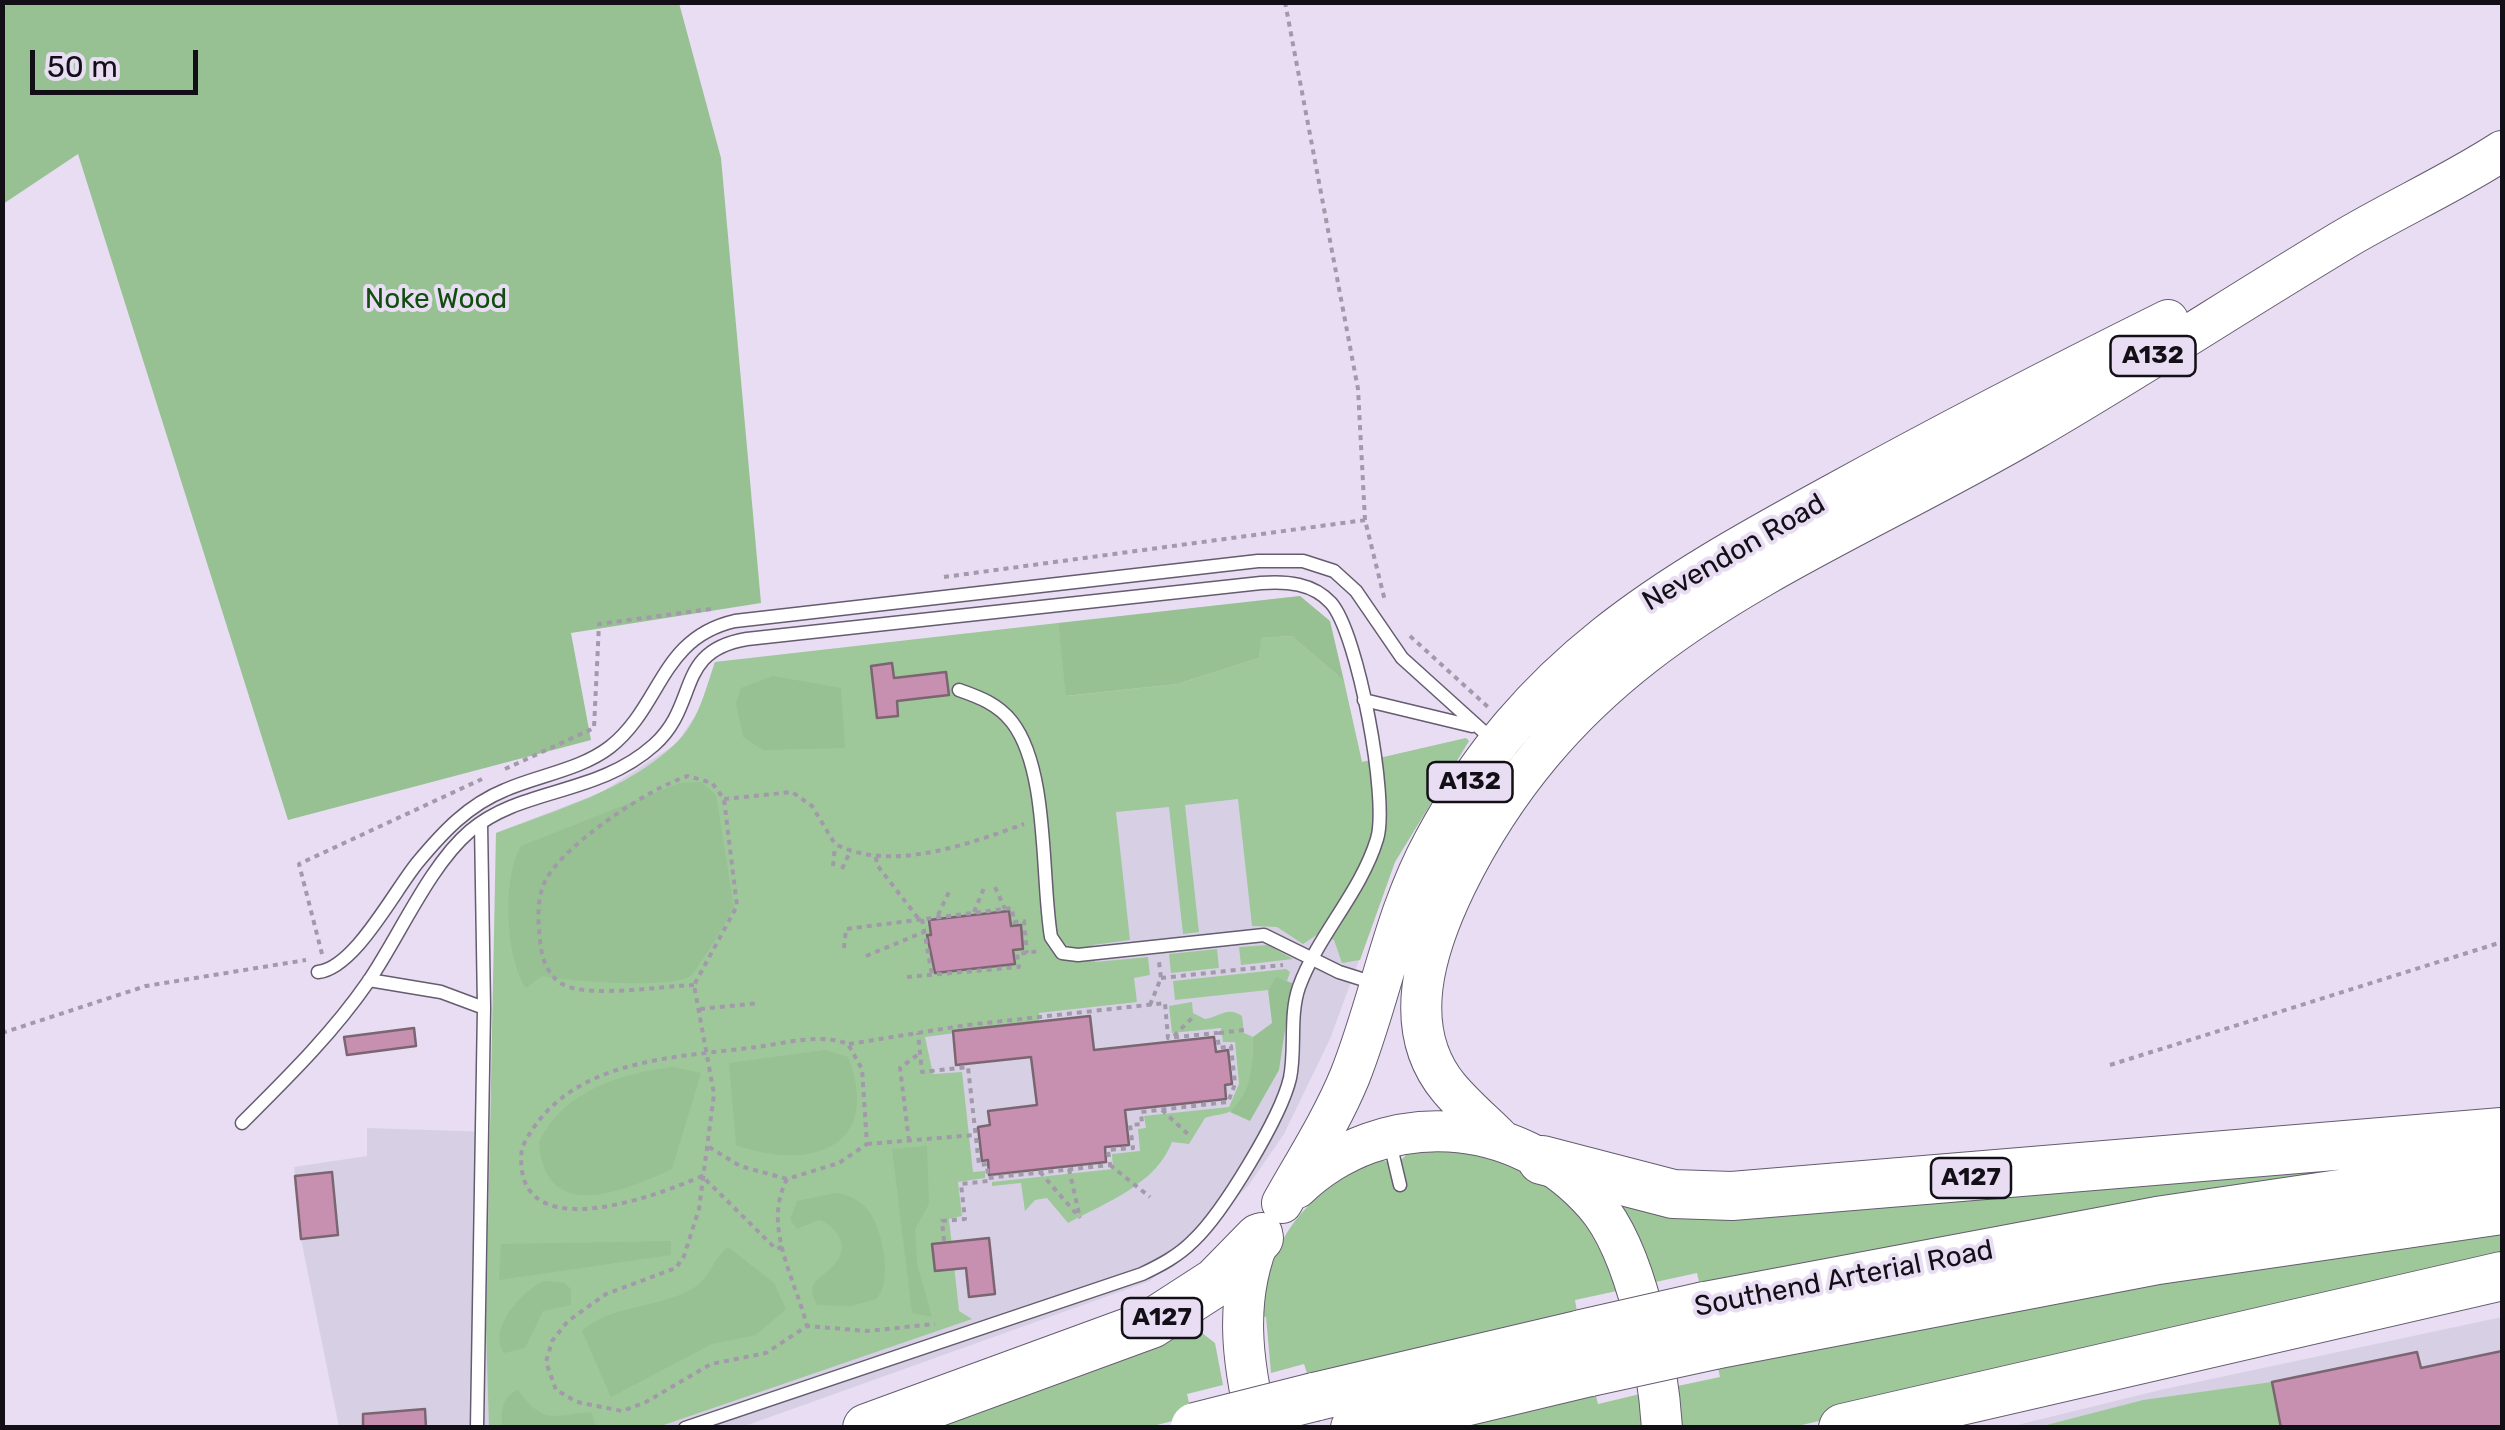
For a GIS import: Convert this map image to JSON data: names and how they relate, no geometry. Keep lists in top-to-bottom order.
{
  "streets": {
    "highway": ["A127", "Southend Arterial Road"],
    "main road": ["A132", "Nevendon Road"]
  },
  "crossings": [
    ["A132", "Nevendon Road"],
    ["A132", "A127"],
    ["Nevendon Road", "A127"]
  ],
  "parks": ["Noke Wood"],
  "scale_bar": "50 m"
}
